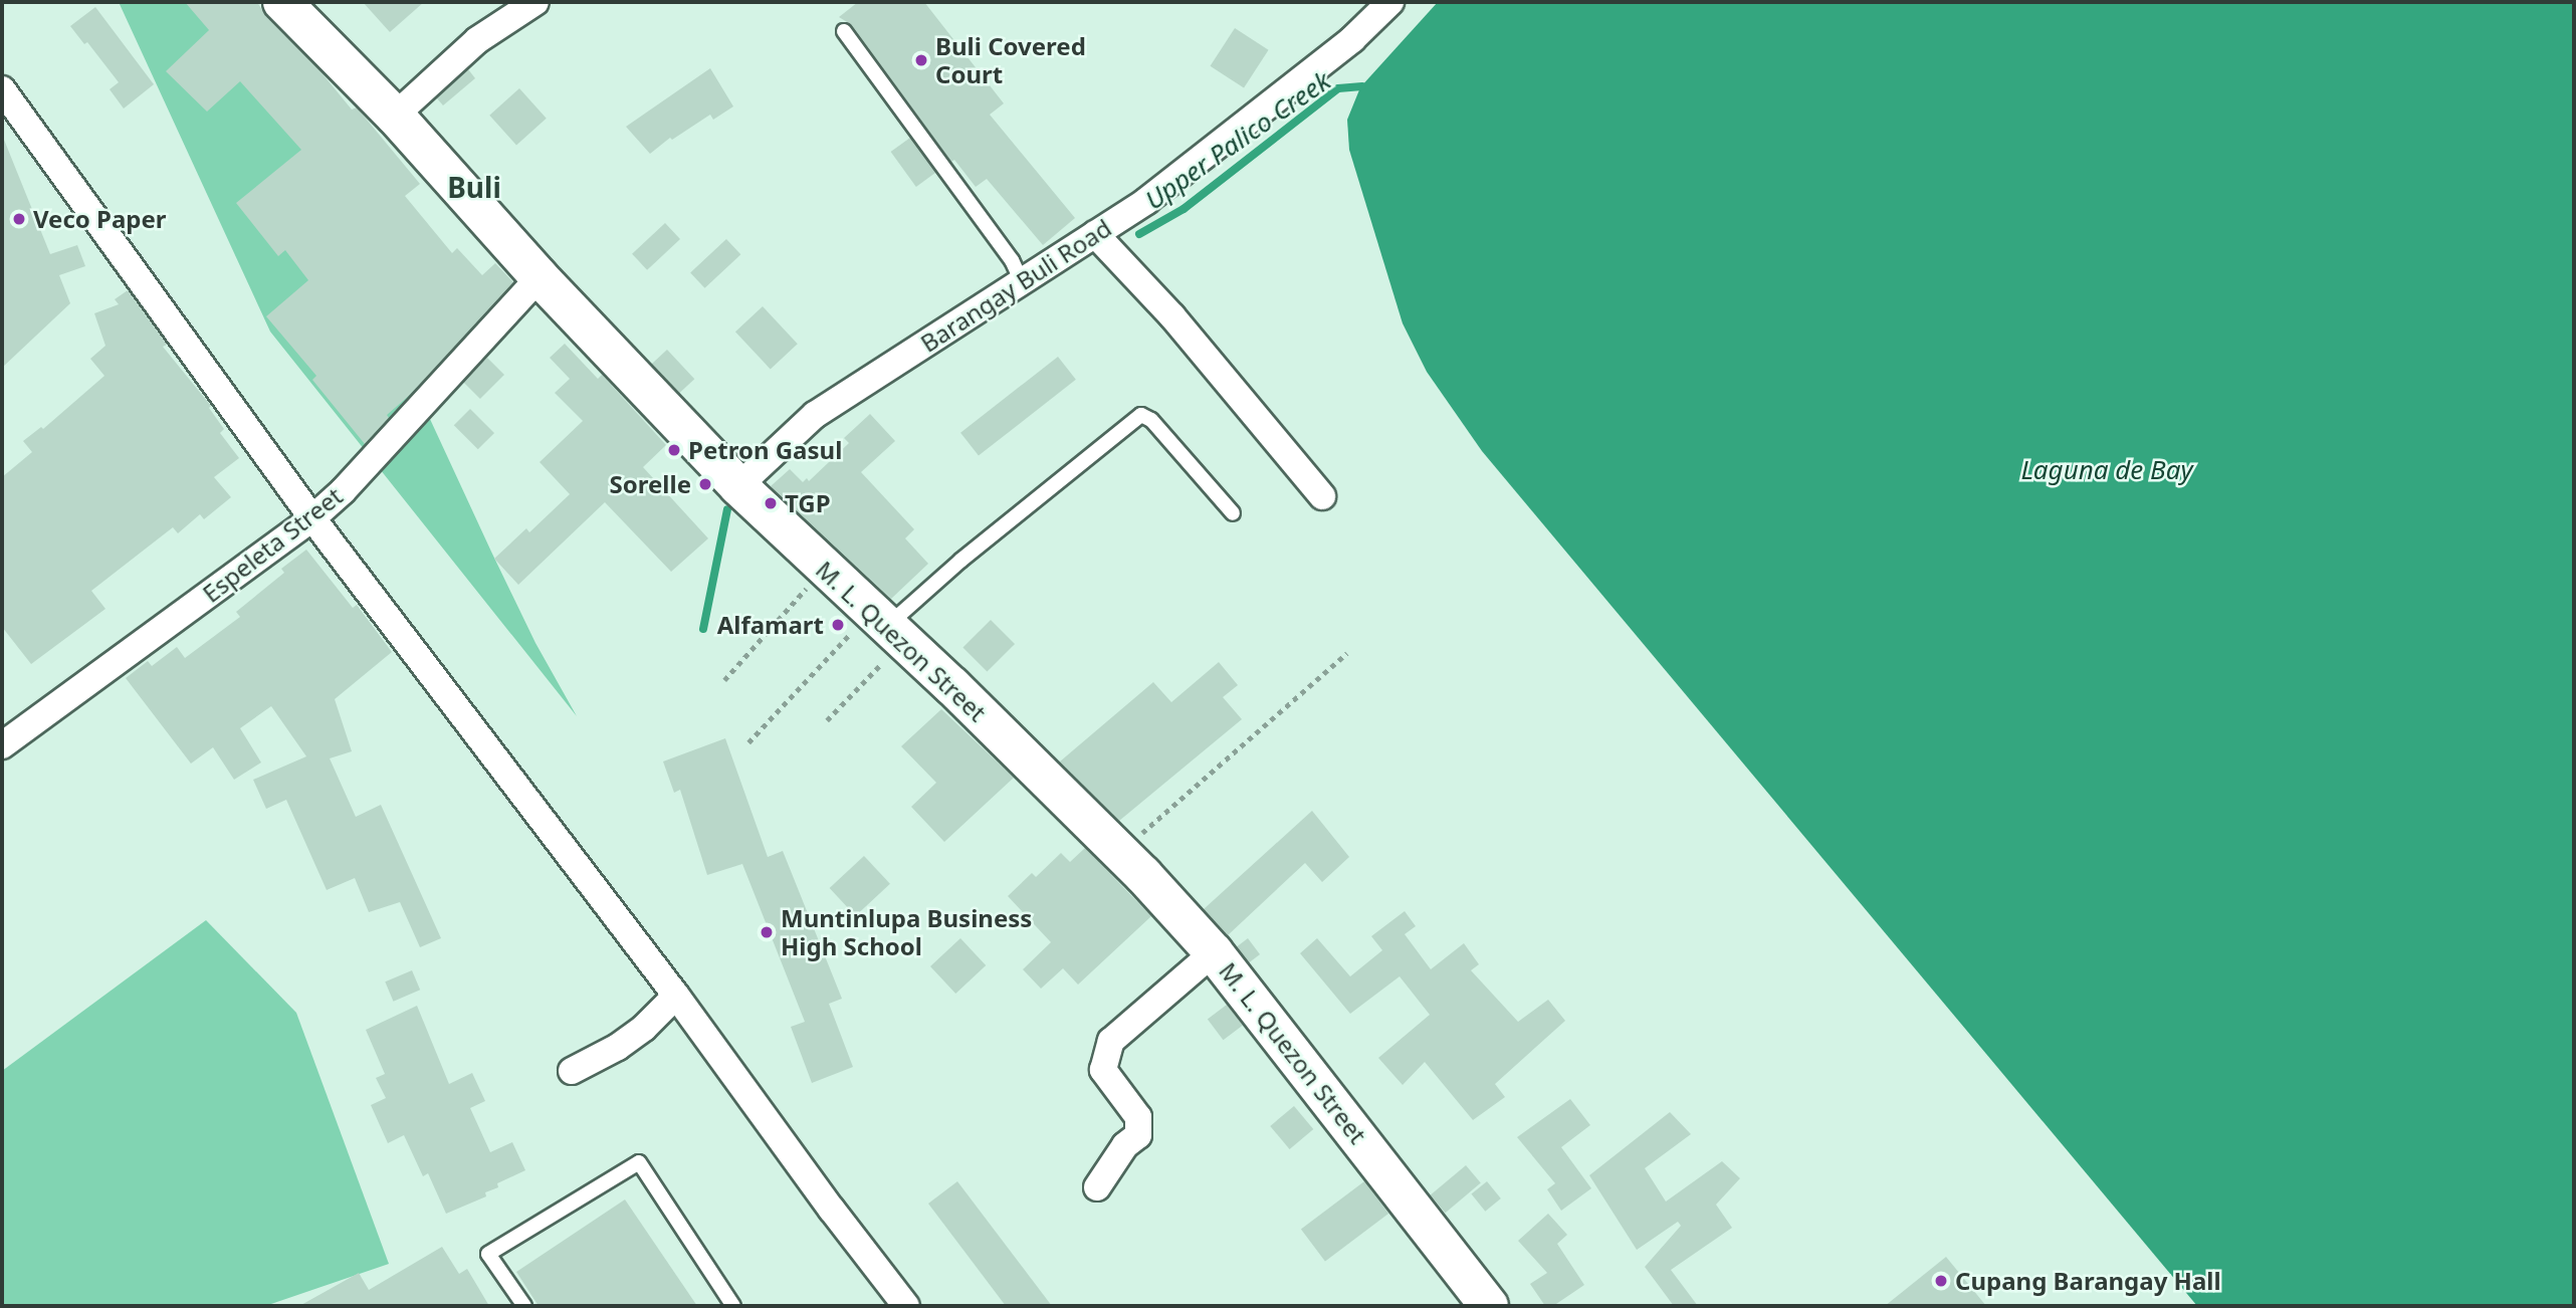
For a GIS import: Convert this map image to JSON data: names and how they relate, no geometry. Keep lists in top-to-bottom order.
{
  "streets": {
    "main road": ["M. L. Quezon Street"],
    "street": ["Barangay Buli Road", "Espeleta Street"]
  },
  "crossings": [
    ["Barangay Buli Road", "M. L. Quezon Street"],
    ["Espeleta Street", "M. L. Quezon Street"]
  ],
  "districts": ["Buli"],
  "water": ["Upper Palico Creek", "Laguna de Bay"],
  "places": [
    "Buli Covered Court",
    "Veco Paper",
    "Petron Gasul",
    "Sorelle",
    "TGP",
    "Alfamart",
    "Muntinlupa Business High School",
    "Cupang Barangay Hall"
  ]
}
